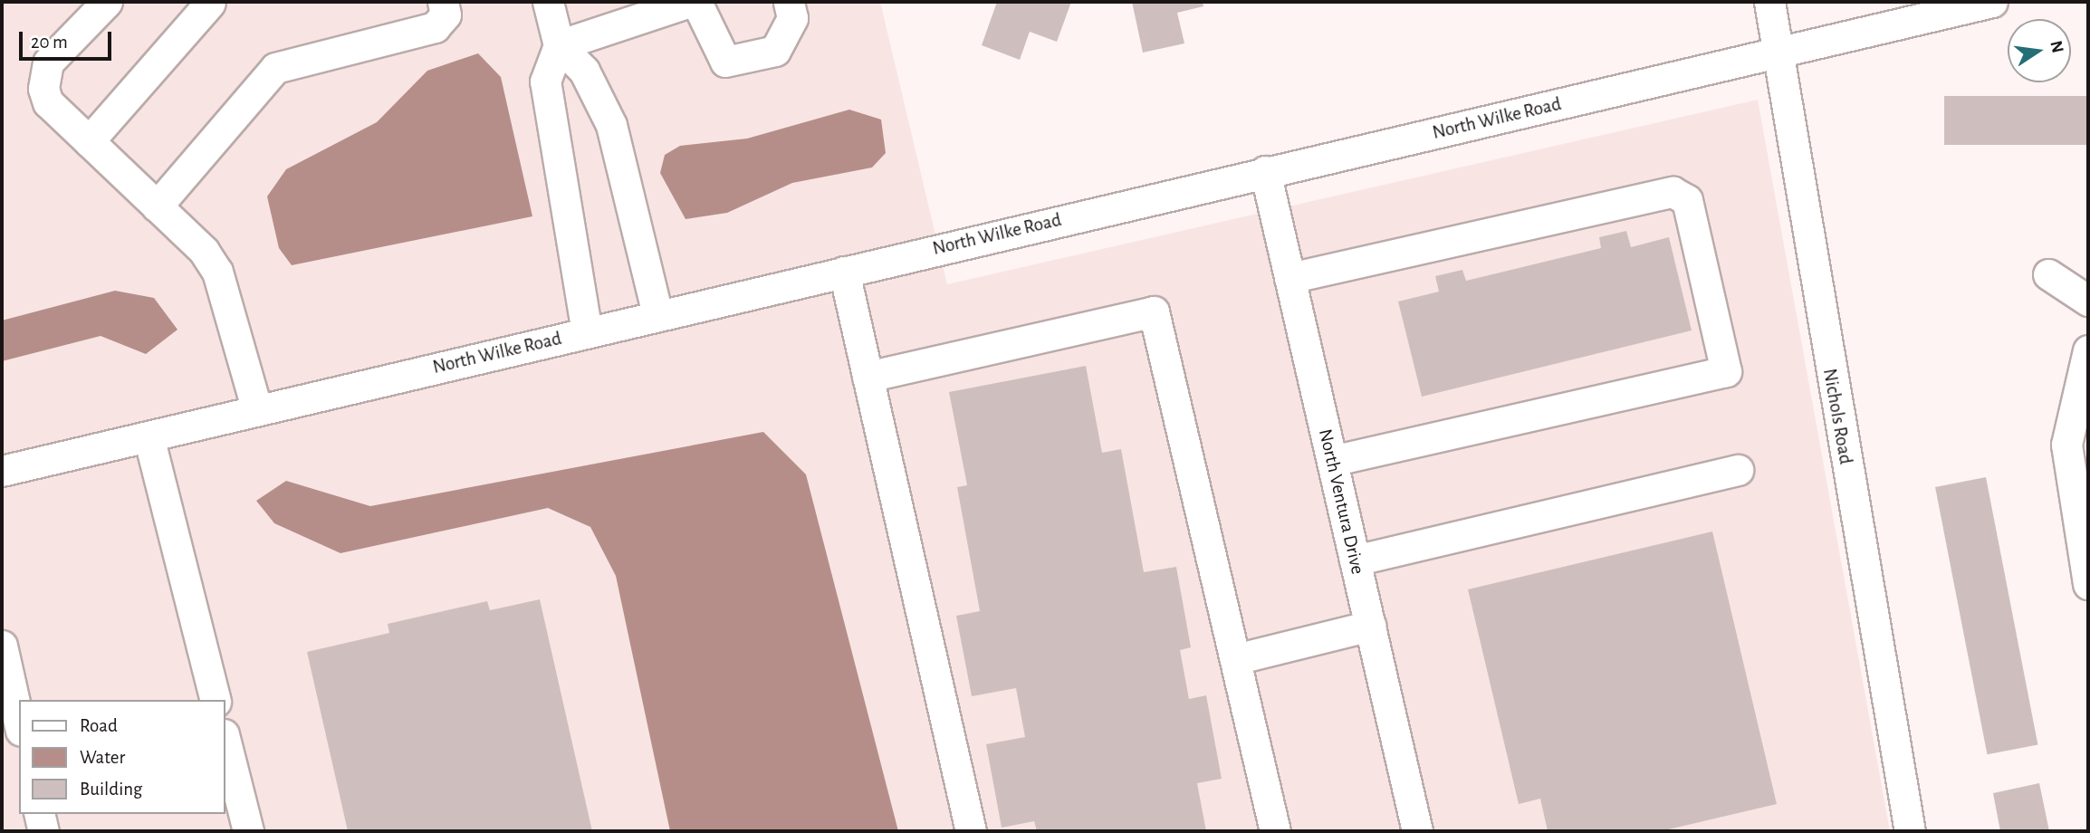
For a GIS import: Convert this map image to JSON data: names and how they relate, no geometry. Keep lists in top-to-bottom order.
{
  "streets": {
    "street": ["North Wilke Road", "Nichols Road", "North Ventura Drive"]
  },
  "crossings": [
    ["North Wilke Road", "Nichols Road"],
    ["North Wilke Road", "North Ventura Drive"]
  ],
  "legend": ["Road", "Water", "Building"],
  "scale_bar": "20 m",
  "north": "right"
}
